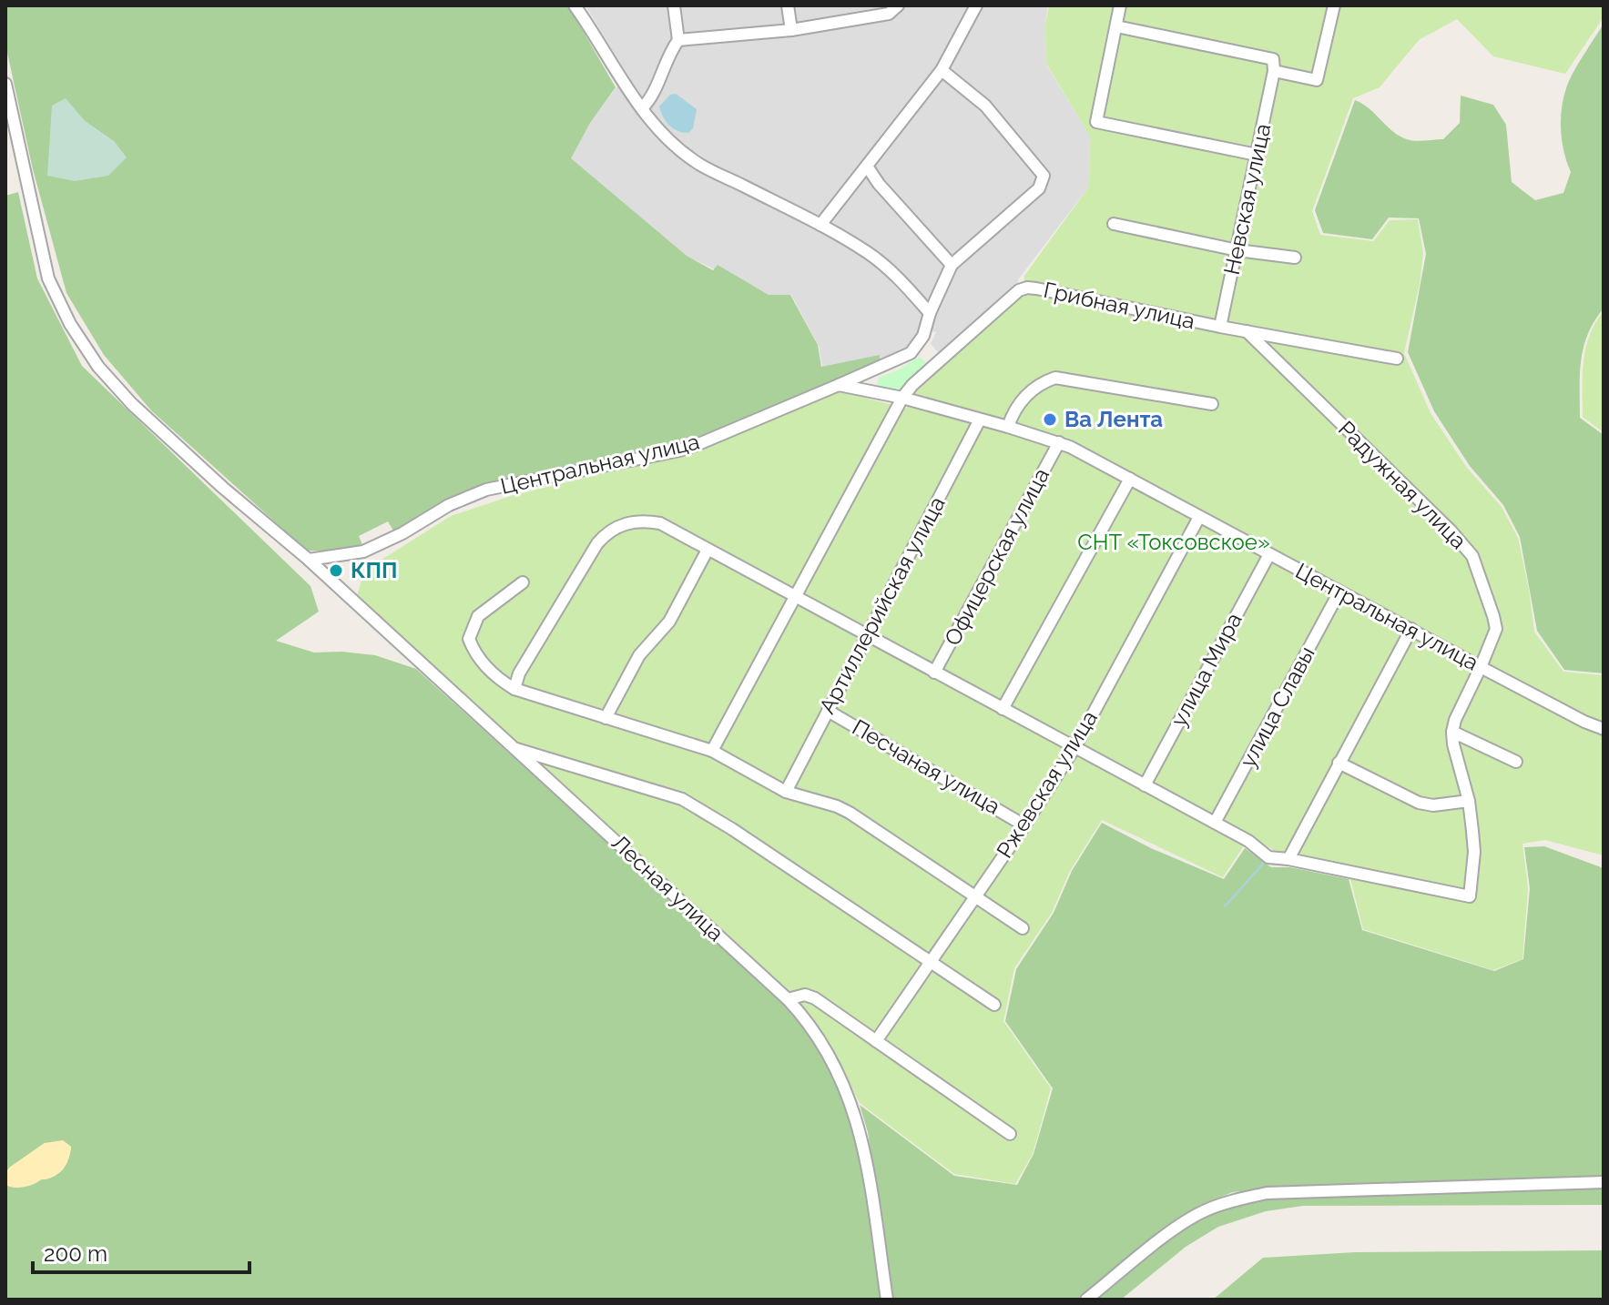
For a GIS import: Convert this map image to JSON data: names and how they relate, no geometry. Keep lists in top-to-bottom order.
{
  "streets": {
    "street": [
      "Невская улица",
      "Грибная улица",
      "Центральная улица",
      "Радужная улица",
      "Офицерская улица",
      "Артиллерийская улица",
      "улица Мира",
      "улица Славы",
      "Песчаная улица",
      "Ржевская улица",
      "Лесная улица"
    ]
  },
  "crossings": [
    ["Невская улица", "Грибная улица"],
    ["Грибная улица", "Центральная улица"],
    ["Грибная улица", "Радужная улица"],
    ["Центральная улица", "Радужная улица"],
    ["Центральная улица", "Офицерская улица"],
    ["Центральная улица", "Артиллерийская улица"],
    ["Центральная улица", "улица Мира"],
    ["Центральная улица", "улица Славы"],
    ["Центральная улица", "Ржевская улица"],
    ["Центральная улица", "Лесная улица"],
    ["Артиллерийская улица", "Песчаная улица"],
    ["Песчаная улица", "Ржевская улица"]
  ],
  "parks": ["СНТ «Токсовское»"],
  "places": ["Ва Лента", "КПП"],
  "scale_bar": "200 m"
}
